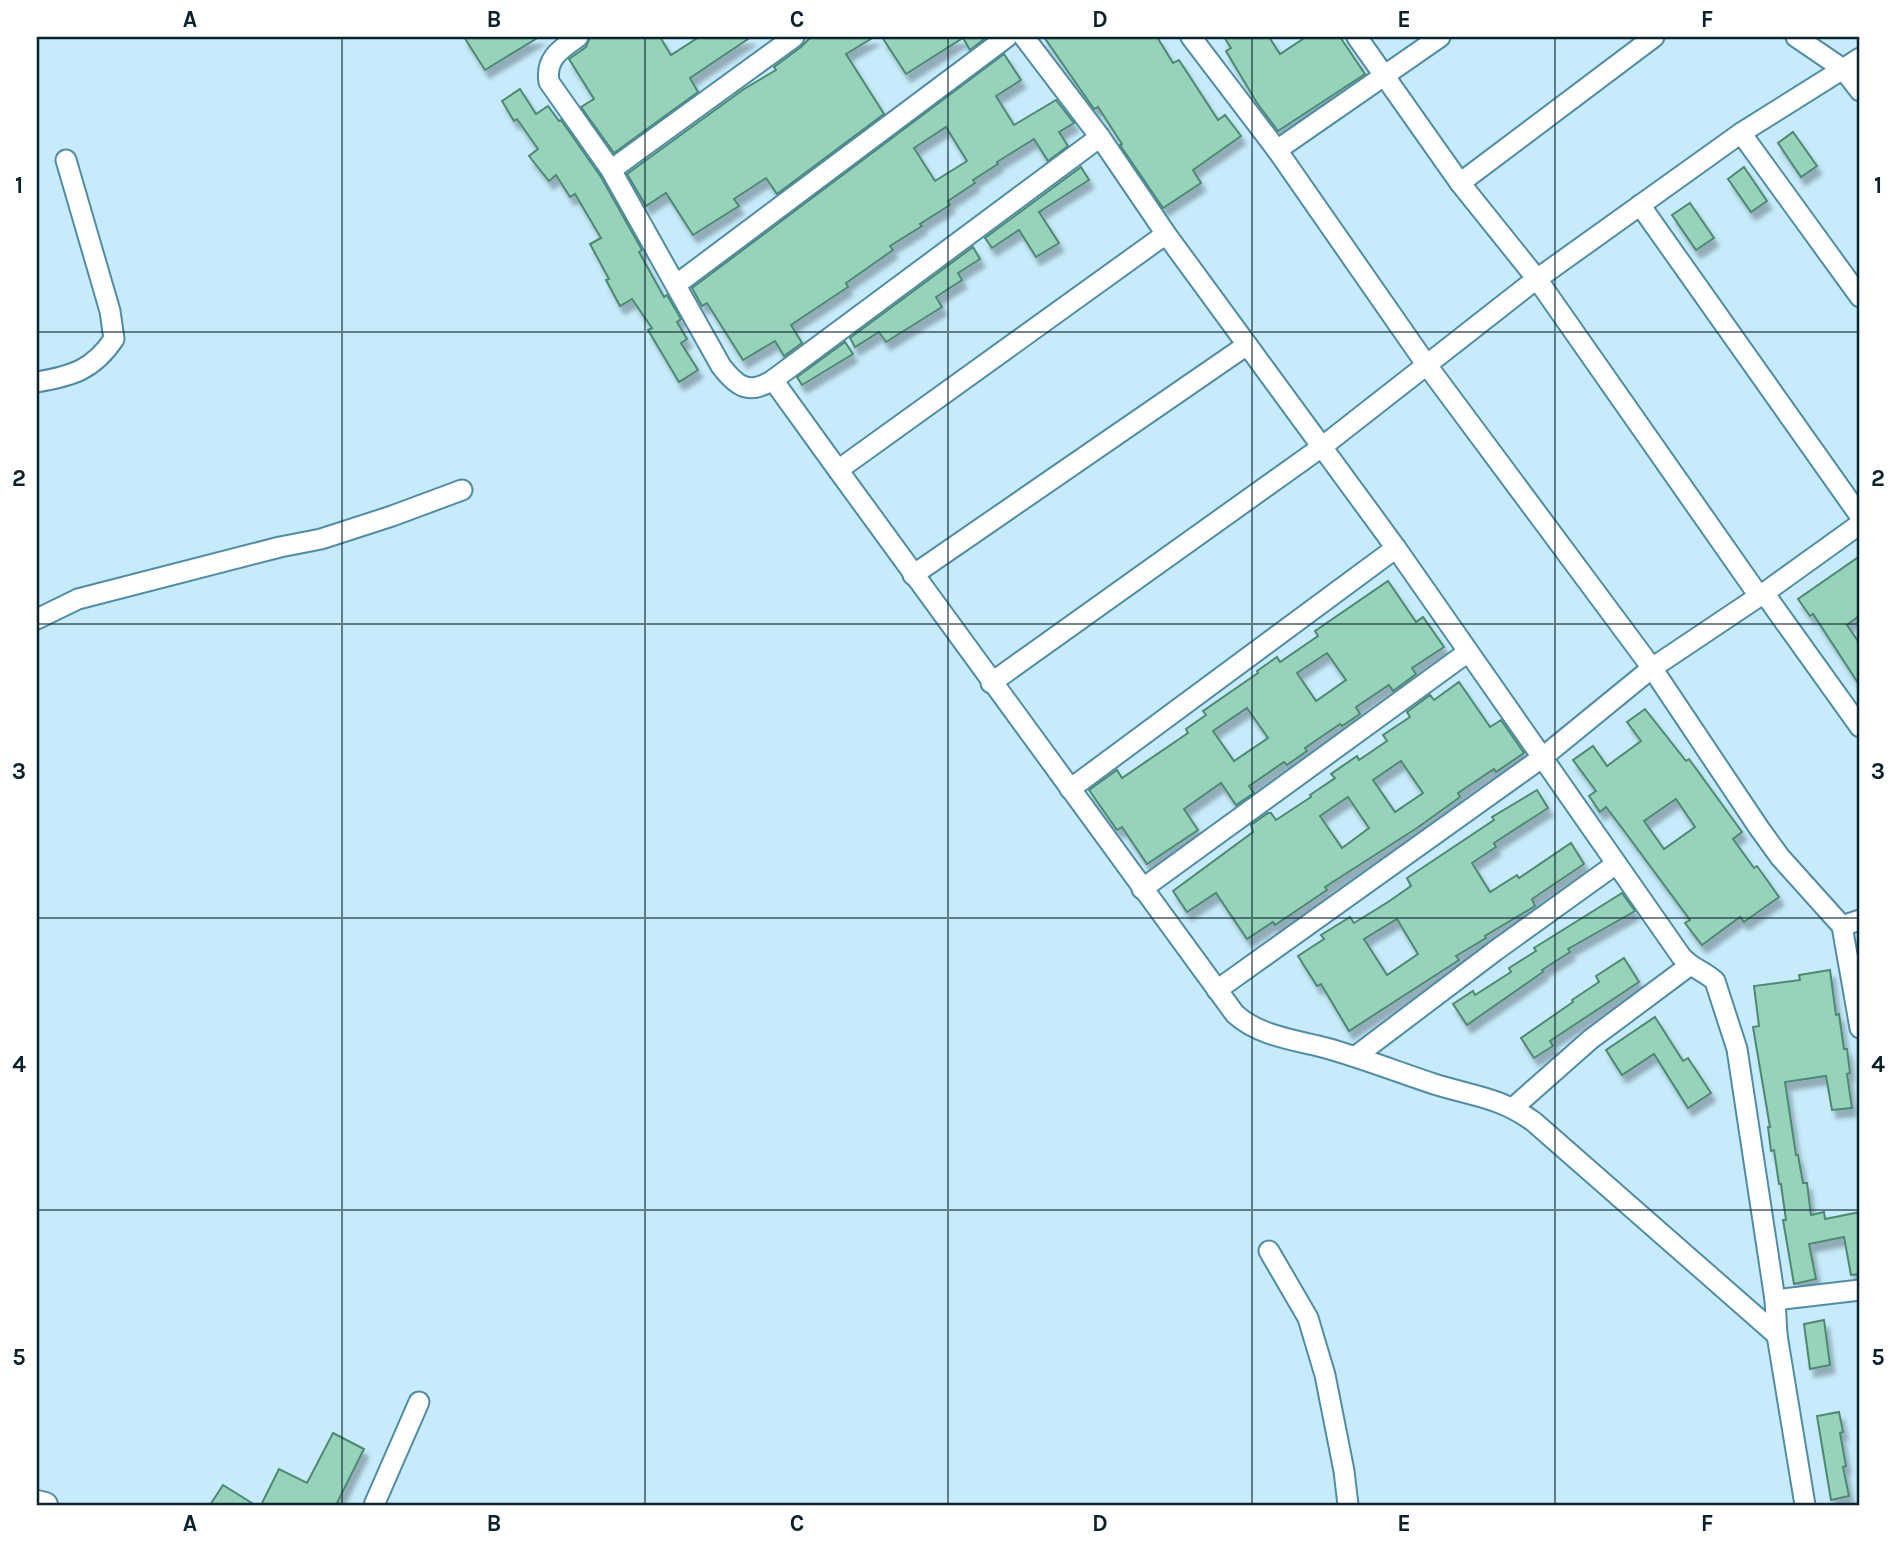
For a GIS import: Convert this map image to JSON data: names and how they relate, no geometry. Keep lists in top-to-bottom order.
{
  "grid": {
    "columns": [
      "A",
      "B",
      "C",
      "D",
      "E",
      "F"
    ],
    "rows": [
      "1",
      "2",
      "3",
      "4",
      "5"
    ]
  }
}
